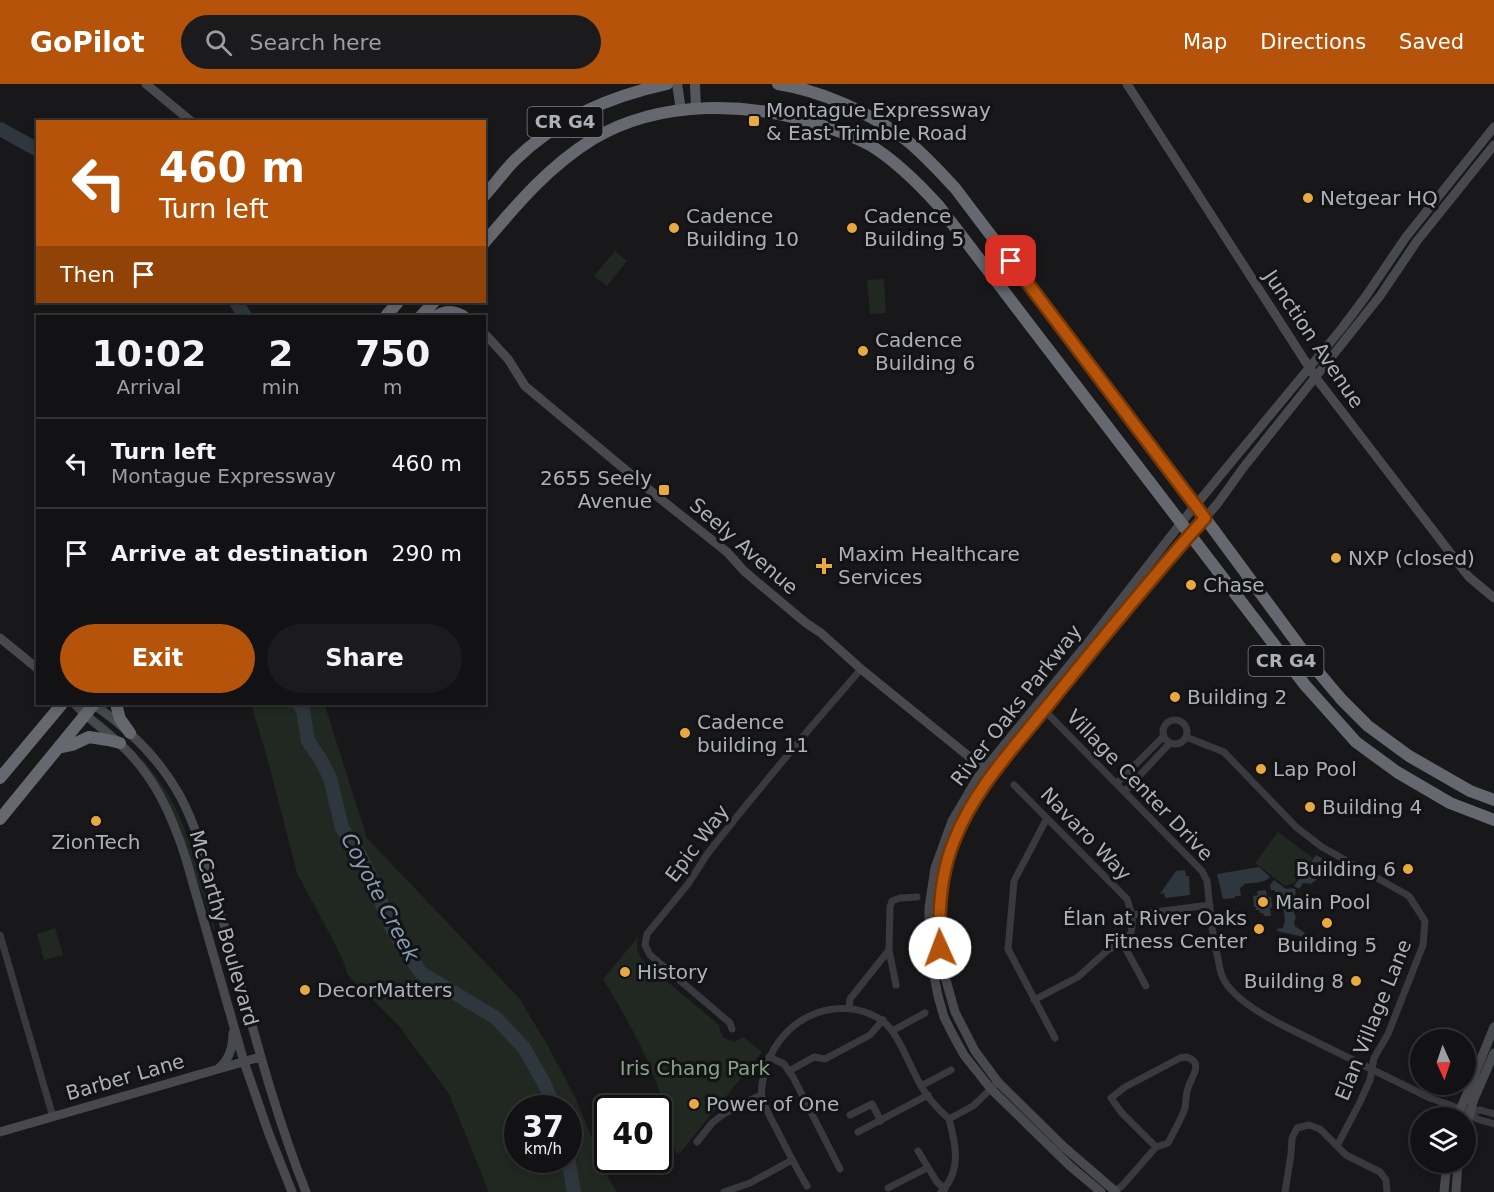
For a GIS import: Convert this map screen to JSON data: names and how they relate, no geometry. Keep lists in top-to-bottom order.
{
  "streets": {
    "highway": ["CR G4"],
    "street": [
      "Junction Avenue",
      "Seely Avenue",
      "River Oaks Parkway",
      "Village Center Drive",
      "Navaro Way",
      "Epic Way",
      "McCarthy Boulevard",
      "Elan Village Lane",
      "Barber Lane"
    ]
  },
  "crossings": [
    ["CR G4", "River Oaks Parkway"],
    ["Junction Avenue", "River Oaks Parkway"],
    ["Seely Avenue", "River Oaks Parkway"],
    ["Seely Avenue", "Epic Way"],
    ["River Oaks Parkway", "Village Center Drive"],
    ["Village Center Drive", "Elan Village Lane"],
    ["McCarthy Boulevard", "Barber Lane"]
  ],
  "water": ["Coyote Creek"],
  "parks": ["Iris Chang Park"],
  "places": {
    "transit": ["Montague Expressway & East Trimble Road", "2655 Seely Avenue"],
    "other": [
      "Netgear HQ",
      "Cadence Building 10",
      "Cadence Building 5",
      "Cadence Building 6",
      "NXP (closed)",
      "Chase",
      "Building 2",
      "Cadence building 11",
      "Lap Pool",
      "Building 4",
      "ZionTech",
      "Building 6",
      "Main Pool",
      "Building 5",
      "Élan at River Oaks Fitness Center",
      "History",
      "Building 8",
      "DecorMatters",
      "Power of One"
    ],
    "health": ["Maxim Healthcare Services"]
  },
  "north": "bottom",
  "page": {
    "header": "GoPilot",
    "search": "Search here",
    "nav": ["Map", "Directions", "Saved"],
    "turn": ["460 m", "Turn left"],
    "then": "Then",
    "eta": [
      "10:02",
      "Arrival",
      "2",
      "min",
      "750",
      "m"
    ],
    "list": [
      {
        "name": "Turn left",
        "note": "Montague Expressway",
        "value": "460 m"
      },
      {
        "name": "Arrive at destination",
        "value": "290 m"
      }
    ],
    "buttons": ["Exit", "Share"],
    "speed": "37 km/h",
    "limit": "40"
  }
}
